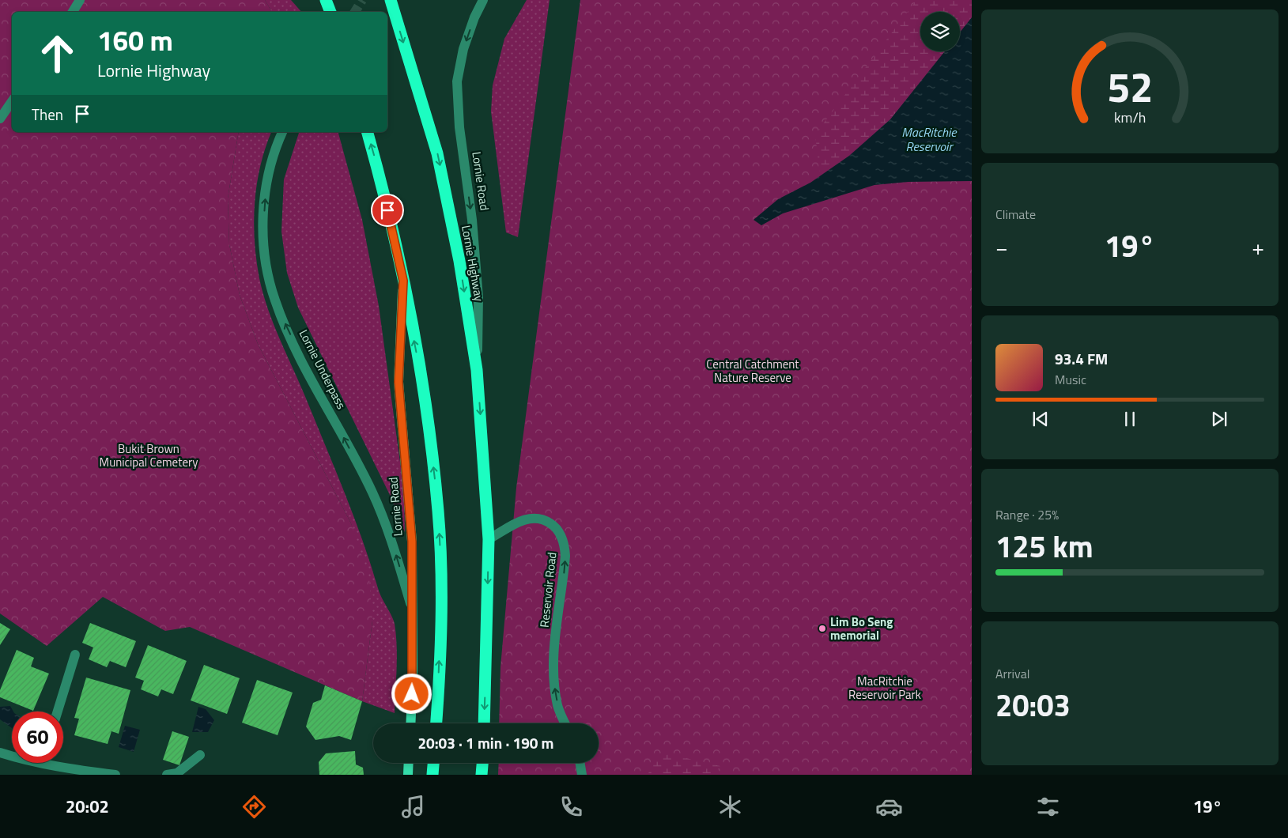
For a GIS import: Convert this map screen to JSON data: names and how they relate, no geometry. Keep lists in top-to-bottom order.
{
  "streets": {
    "highway": ["Lornie Highway"],
    "main road": ["Lornie Road"],
    "street": ["Lornie Underpass", "Reservoir Road"]
  },
  "crossings": [
    ["Lornie Road", "Lornie Highway"],
    ["Lornie Road", "Lornie Underpass"],
    ["Lornie Highway", "Reservoir Road"]
  ],
  "one_way": ["Lornie Road", "Lornie Underpass"],
  "water": ["MacRitchie Reservoir"],
  "parks": ["Central Catchment Nature Reserve", "Bukit Brown Municipal Cemetery", "MacRitchie Reservoir Park"],
  "places": ["Lim Bo Seng memorial"],
  "page": {
    "turn": ["160 m", "Lornie Highway"],
    "then": "Then",
    "tile": [
      "Climate",
      ["Range · 25%", "125 km"],
      ["Arrival", "20:03"]
    ],
    "heat": ["−", "19°", "+"],
    "song": ["93.4 FM", "Music"],
    "limit": "60",
    "trip": "20:03 · 1 min · 190 m",
    "tabs": ["20:02", "19°"],
    "gauge": ["52", "km/h"]
  }
}
